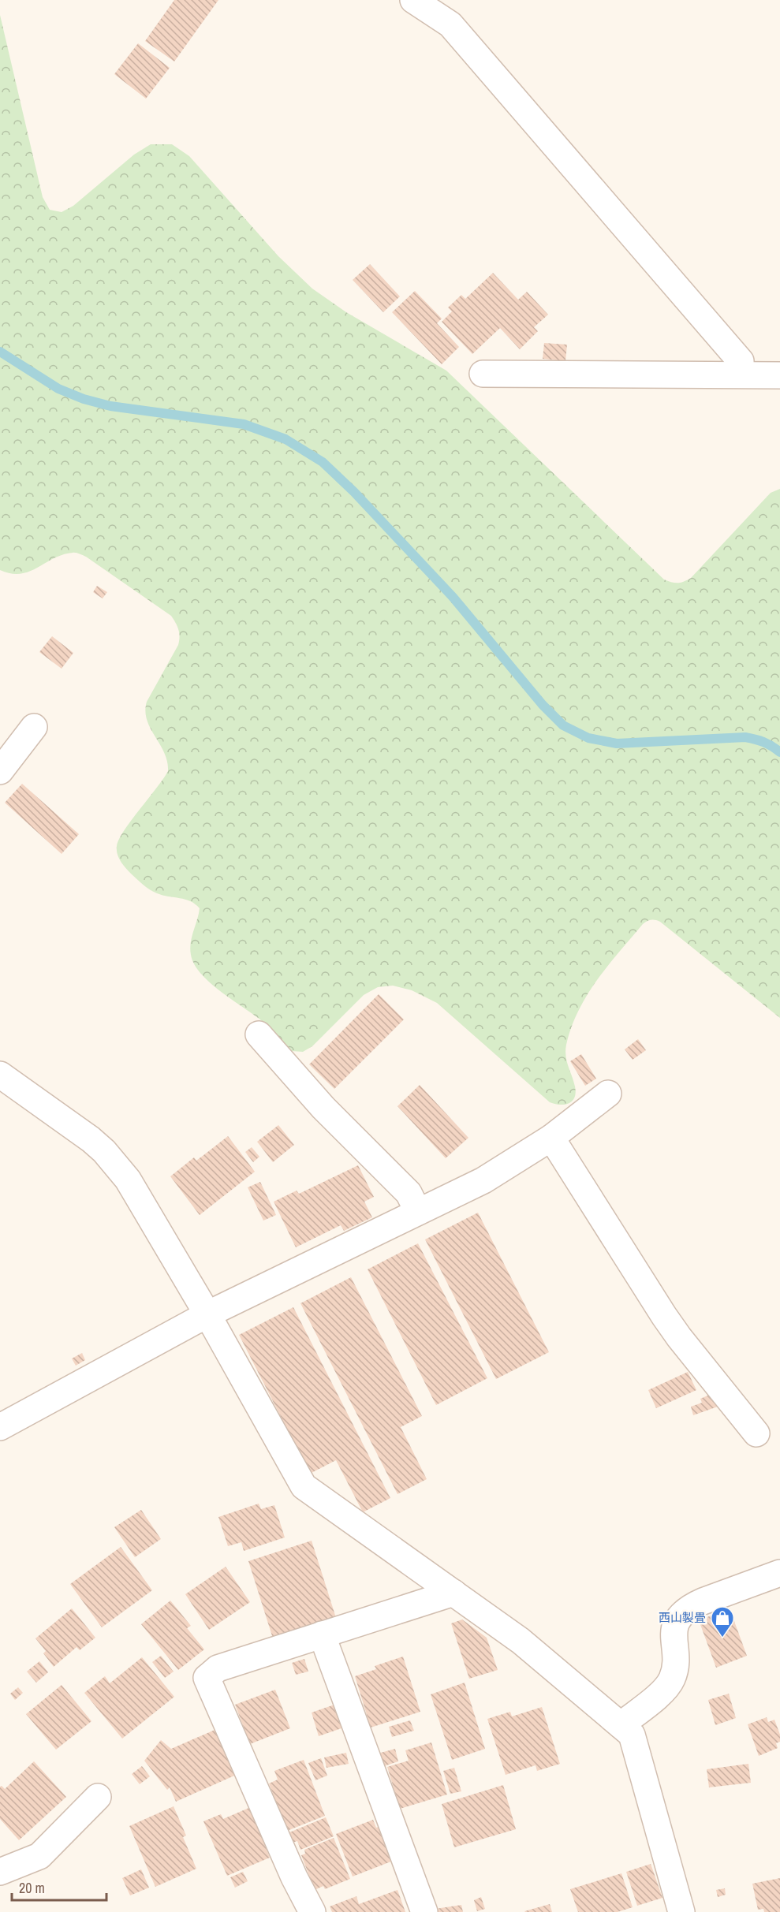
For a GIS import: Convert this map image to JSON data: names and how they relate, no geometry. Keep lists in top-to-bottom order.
{
  "places": {
    "shop": ["西山製畳"]
  },
  "scale_bar": "20 m"
}
